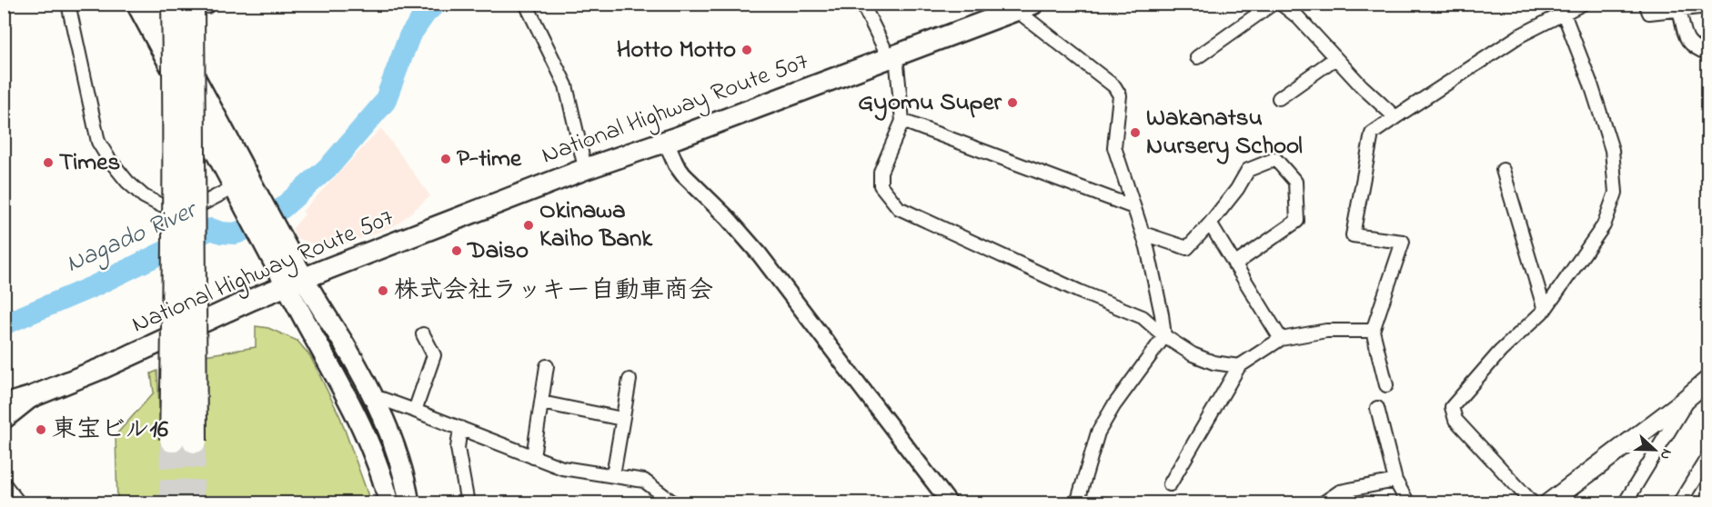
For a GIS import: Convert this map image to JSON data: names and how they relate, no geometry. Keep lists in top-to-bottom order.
{
  "streets": {
    "highway": ["National Highway Route 507"]
  },
  "water": ["Nagado River"],
  "places": [
    "Hotto Motto",
    "Gyomu Super",
    "Wakanatsu Nursery School",
    "P-time",
    "Times",
    "Okinawa Kaiho Bank",
    "Daiso",
    "株式会社ラッキー自動車商会",
    "東宝ビル16"
  ],
  "north": "right"
}
